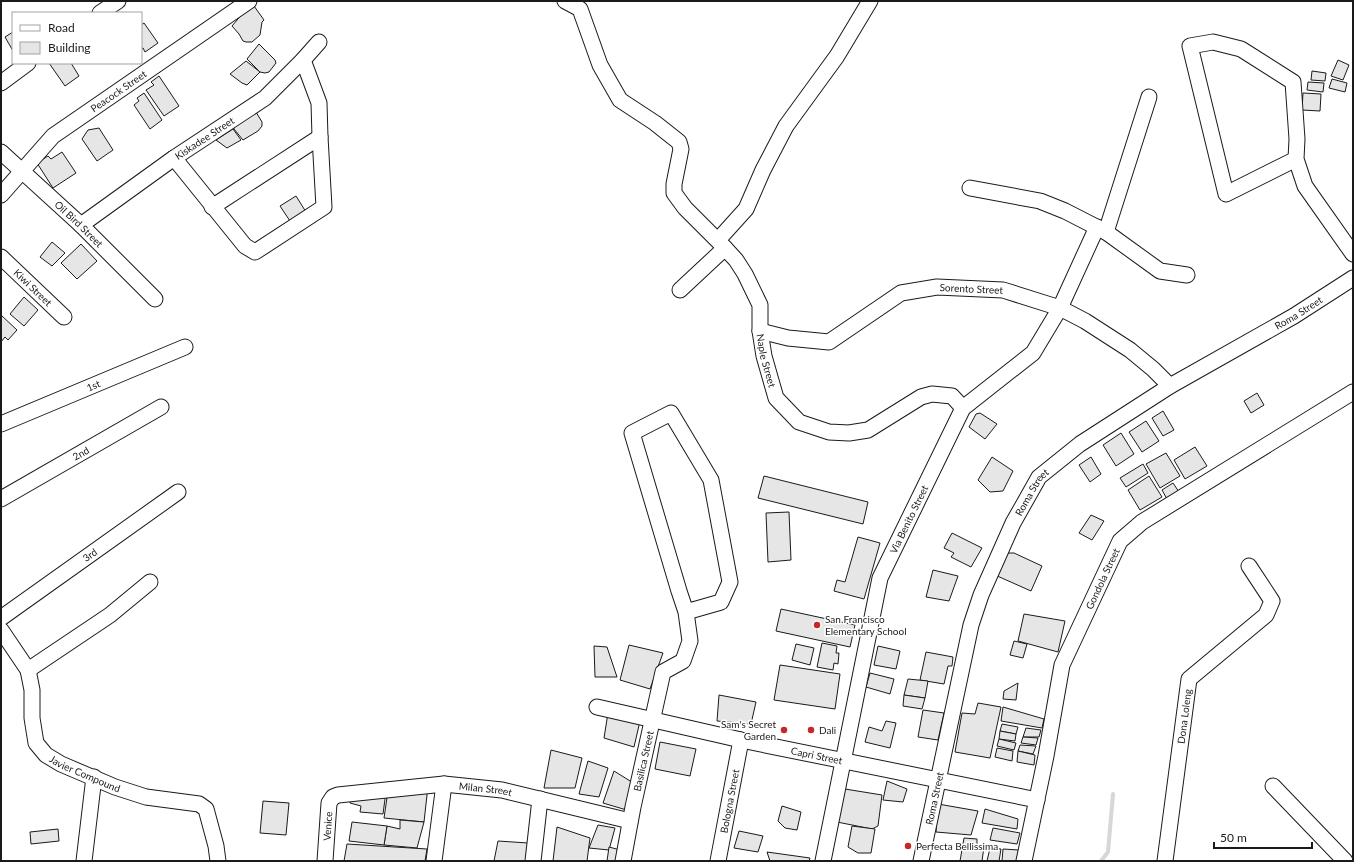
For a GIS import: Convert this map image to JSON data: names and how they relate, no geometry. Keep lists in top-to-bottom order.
{
  "streets": {
    "street": [
      "Peacock Street",
      "Kiskadee Street",
      "Oil Bird Street",
      "Kiwi Street",
      "Sorento Street",
      "Roma Street",
      "Naple Street",
      "1st",
      "2nd",
      "Via Benito Street",
      "3rd",
      "Gondola Street",
      "Dona Loleng",
      "Capri Street",
      "Basilica Street",
      "Javier Compound",
      "Milan Street",
      "Bologna Street",
      "Venice"
    ]
  },
  "crossings": [
    ["Peacock Street", "Oil Bird Street"],
    ["Kiskadee Street", "Oil Bird Street"],
    ["Sorento Street", "Roma Street"],
    ["Sorento Street", "Naple Street"],
    ["Sorento Street", "Via Benito Street"],
    ["Roma Street", "Capri Street"],
    ["Naple Street", "Via Benito Street"],
    ["Via Benito Street", "Capri Street"],
    ["Gondola Street", "Capri Street"],
    ["Capri Street", "Basilica Street"],
    ["Capri Street", "Bologna Street"],
    ["Basilica Street", "Milan Street"],
    ["Milan Street", "Venice"]
  ],
  "places": [
    "San Francisco Elementary School",
    "Sam's Secret Garden",
    "Dali",
    "Perfecta Bellissima"
  ],
  "legend": ["Road", "Building"],
  "scale_bar": "50 m"
}
